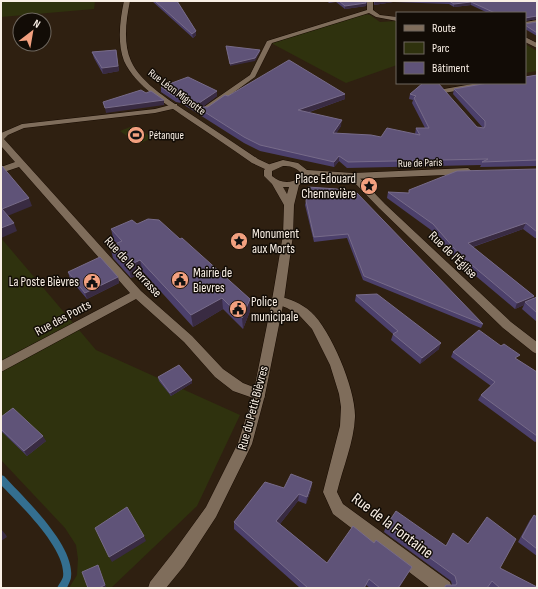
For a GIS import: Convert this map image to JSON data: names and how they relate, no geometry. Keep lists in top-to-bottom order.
{
  "streets": {
    "street": [
      "Rue Léon Mignotte",
      "Rue de Paris",
      "Rue de l'Église",
      "Rue de la Terrasse",
      "Rue des Ponts",
      "Rue du Petit Bièvres",
      "Rue de la Fontaine"
    ]
  },
  "crossings": [
    ["Rue de Paris", "Rue de l'Église"],
    ["Rue de Paris", "Rue du Petit Bièvres"],
    ["Rue de la Terrasse", "Rue des Ponts"],
    ["Rue de la Terrasse", "Rue du Petit Bièvres"],
    ["Rue du Petit Bièvres", "Rue de la Fontaine"]
  ],
  "places": {
    "sports": ["Pétanque"],
    "place": ["Place Edouard Chennevière", "Monument aux Morts"],
    "public building": ["Mairie de Bievres", "La Poste Bièvres", "Police municipale"]
  },
  "legend": ["Route", "Parc", "Bâtiment"],
  "north": "top right"
}
